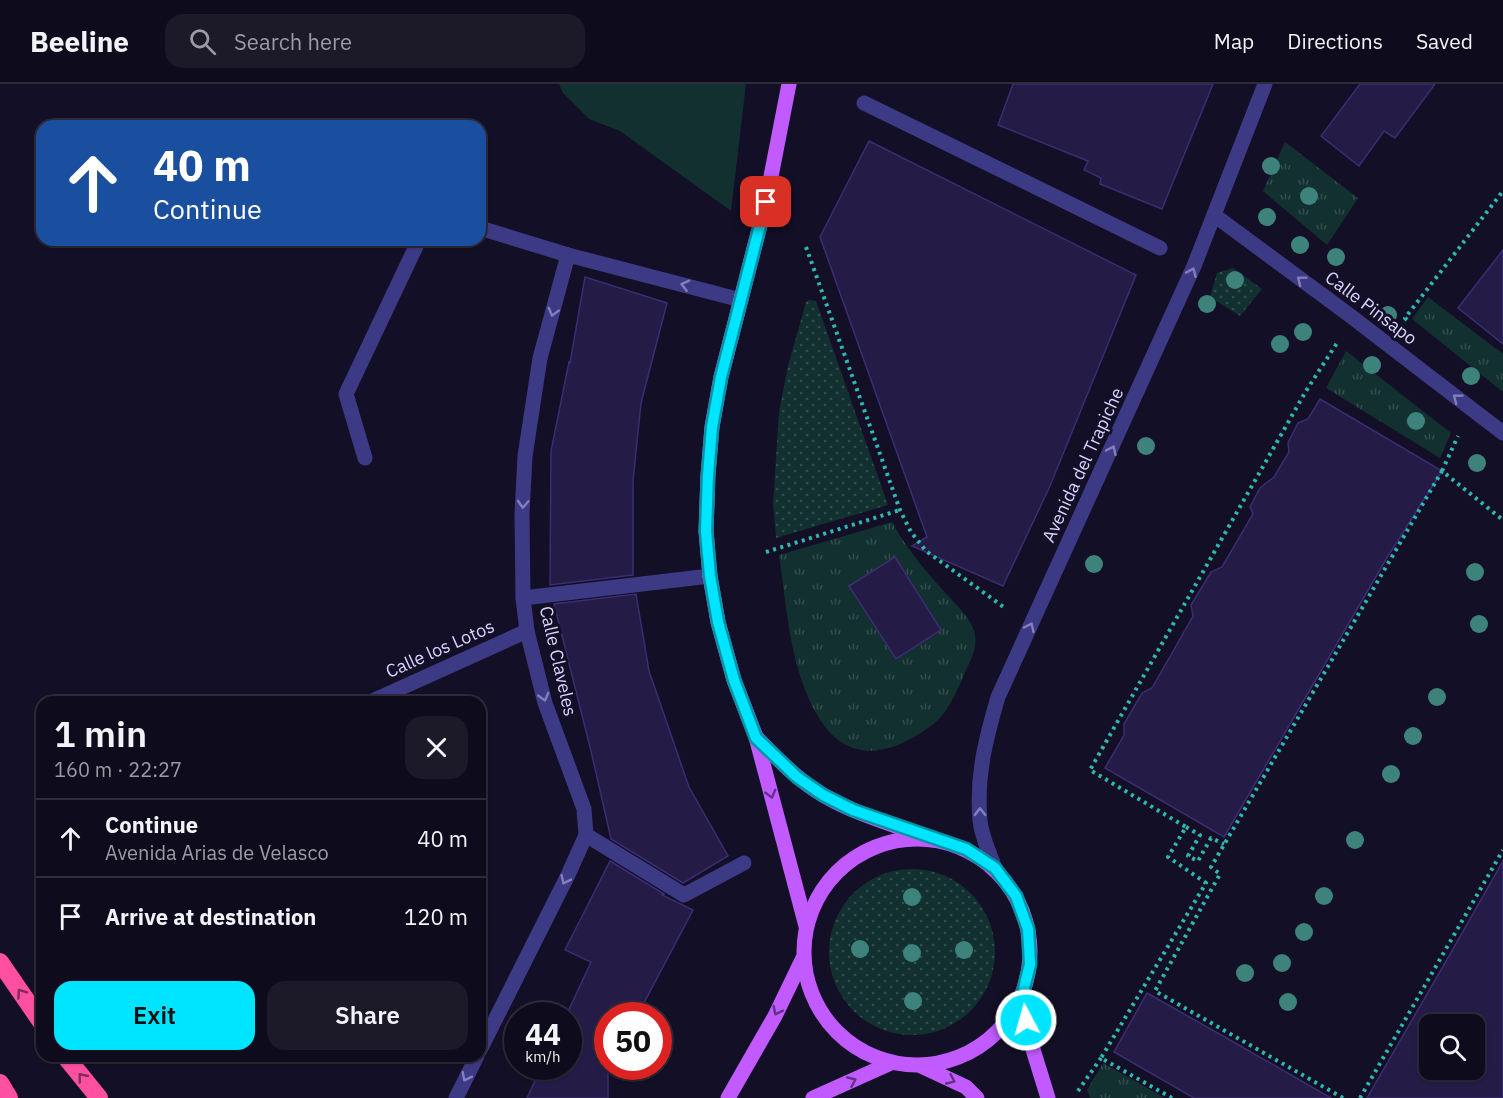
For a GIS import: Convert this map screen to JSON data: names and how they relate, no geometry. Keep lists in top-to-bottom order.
{
  "streets": {
    "street": [
      "Calle Pinsapo",
      "Avenida del Trapiche",
      "Calle los Lotos",
      "Calle Claveles"
    ]
  },
  "crossings": [
    ["Calle Pinsapo", "Avenida del Trapiche"],
    ["Calle los Lotos", "Calle Claveles"]
  ],
  "one_way": ["Calle Pinsapo", "Avenida del Trapiche", "Calle Claveles"],
  "page": {
    "header": "Beeline",
    "search": "Search here",
    "nav": ["Map", "Directions", "Saved"],
    "turn": ["40 m", "Continue"],
    "heading": ["1 min", "160 m · 22:27"],
    "list": [
      {
        "name": "Continue",
        "note": "Avenida Arias de Velasco",
        "value": "40 m"
      },
      {
        "name": "Arrive at destination",
        "value": "120 m"
      }
    ],
    "buttons": ["Exit", "Share"],
    "speed": "44 km/h",
    "limit": "50"
  }
}
